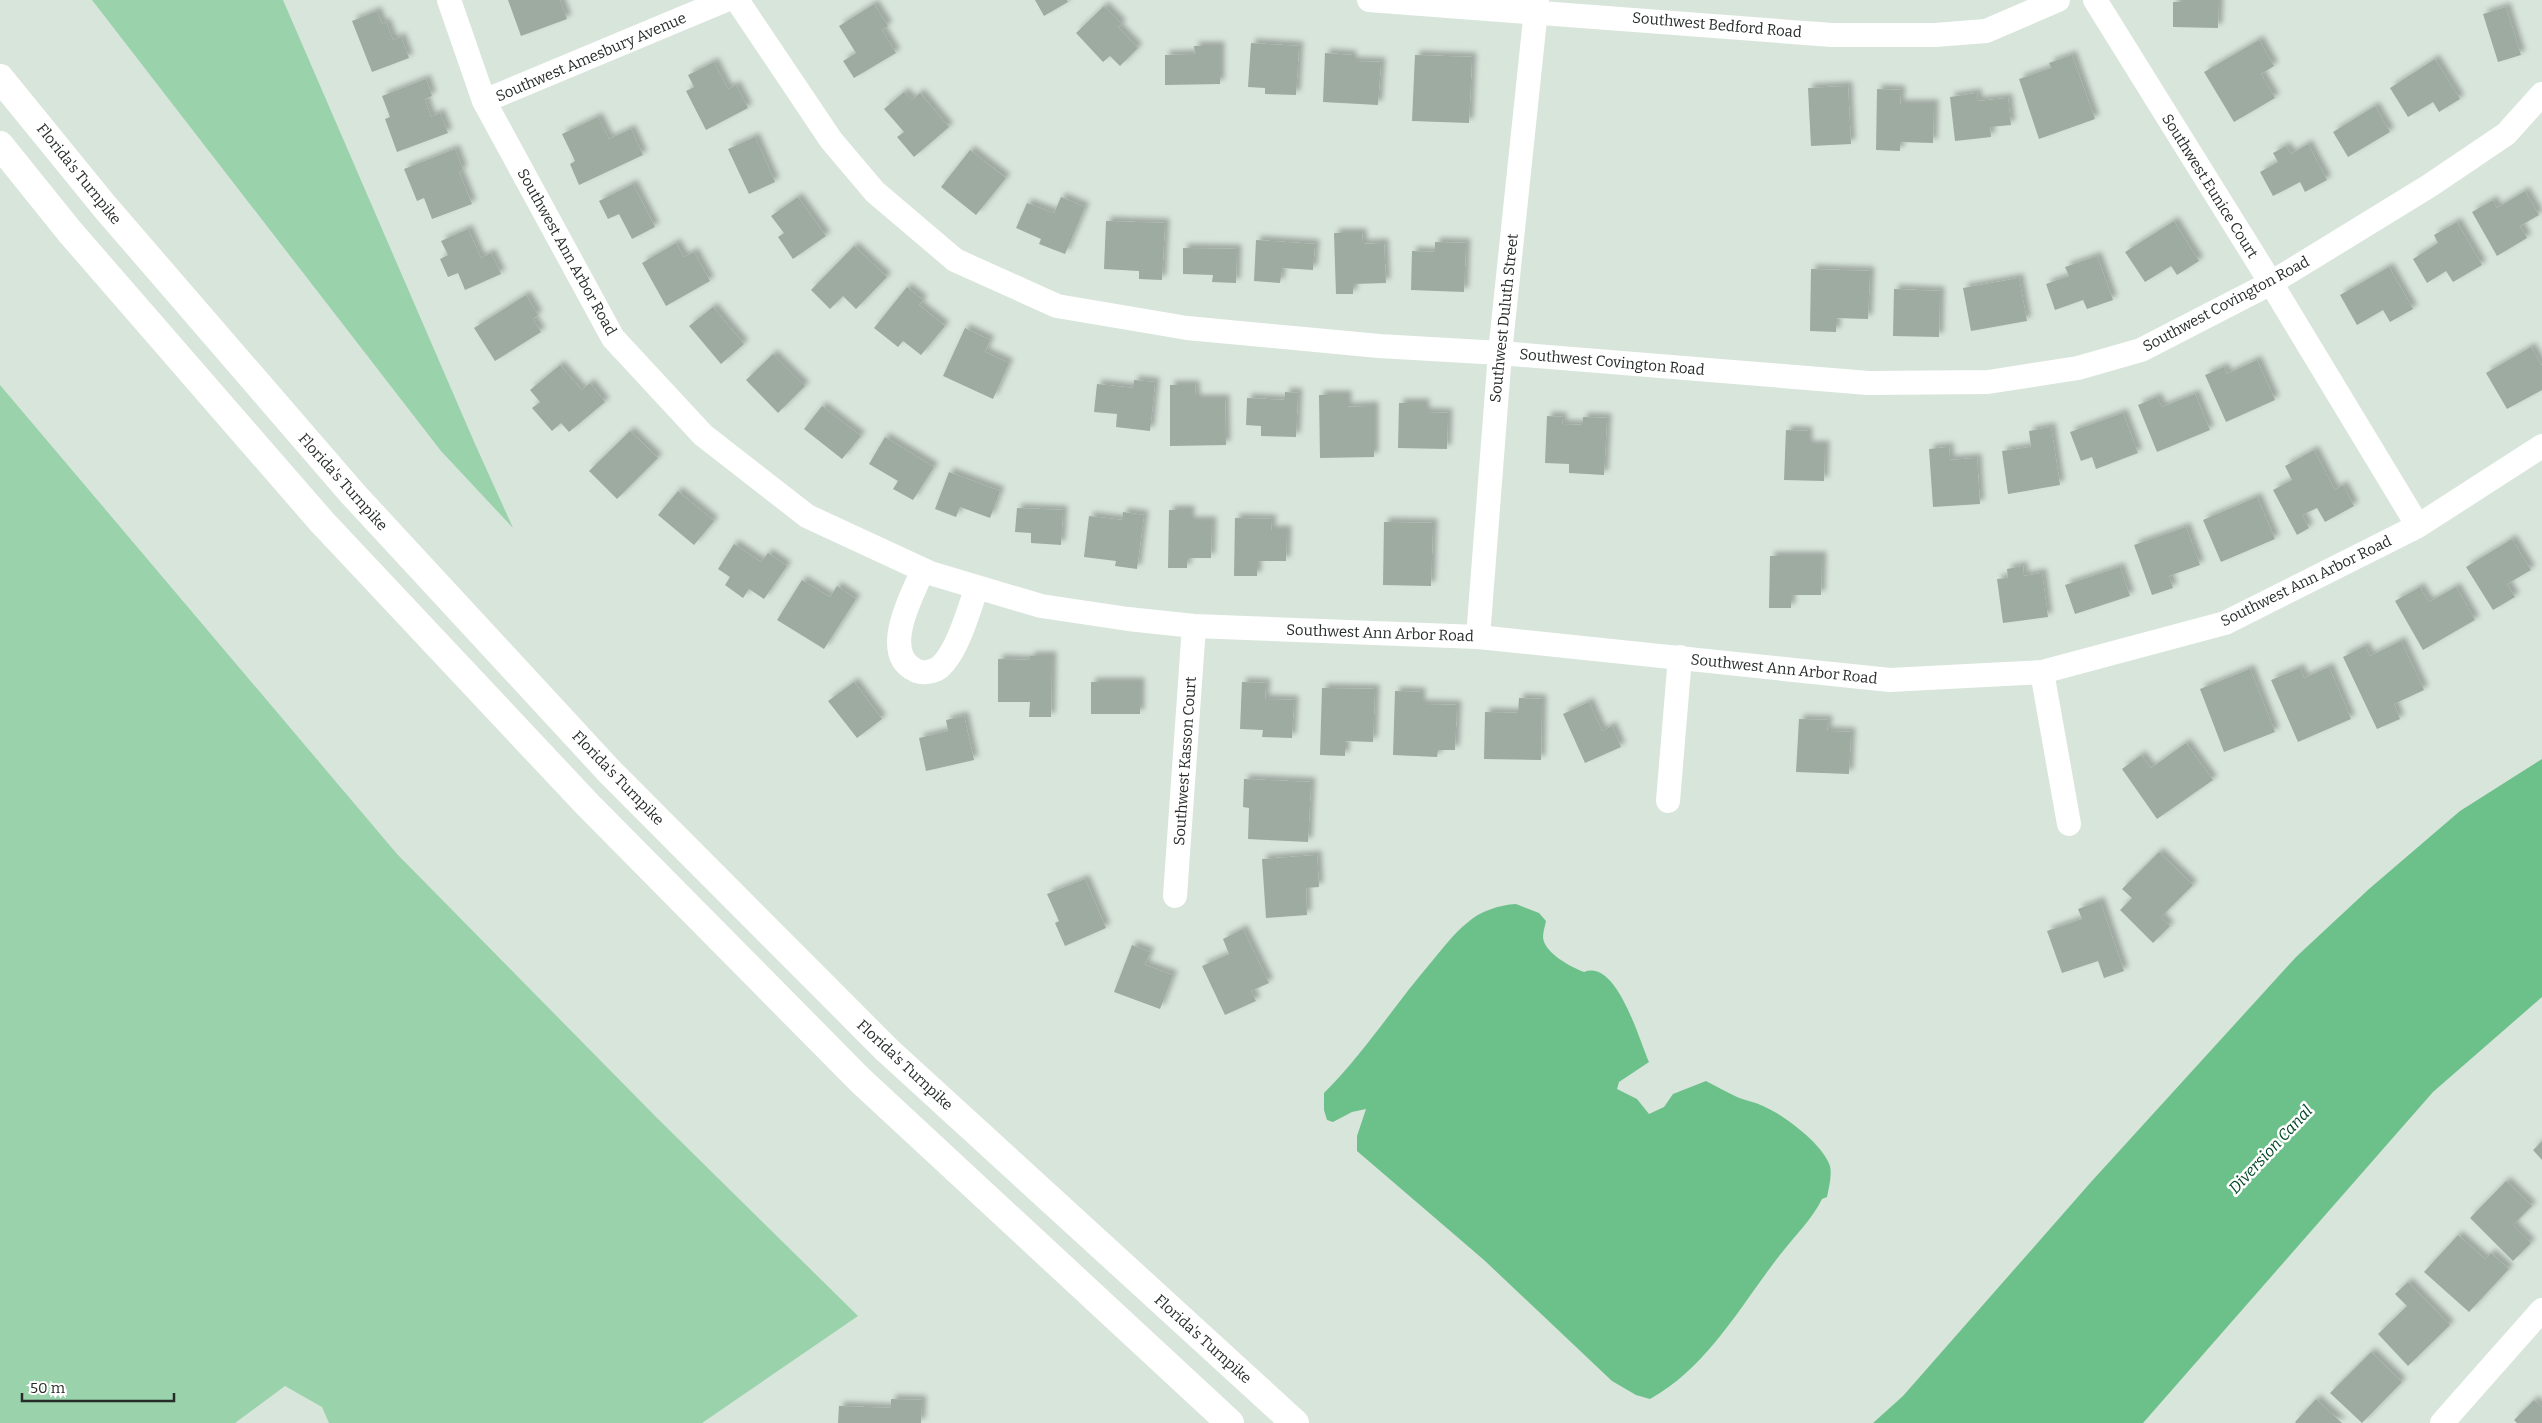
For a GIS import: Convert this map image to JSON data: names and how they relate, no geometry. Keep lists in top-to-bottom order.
{
  "streets": {
    "highway": ["Florida's Turnpike"],
    "street": [
      "Southwest Bedford Road",
      "Southwest Amesbury Avenue",
      "Southwest Eunice Court",
      "Southwest Ann Arbor Road",
      "Southwest Covington Road",
      "Southwest Duluth Street",
      "Southwest Kasson Court"
    ]
  },
  "crossings": [
    ["Southwest Bedford Road", "Southwest Duluth Street"],
    ["Southwest Amesbury Avenue", "Southwest Ann Arbor Road"],
    ["Southwest Eunice Court", "Southwest Ann Arbor Road"],
    ["Southwest Eunice Court", "Southwest Covington Road"],
    ["Southwest Ann Arbor Road", "Southwest Duluth Street"],
    ["Southwest Ann Arbor Road", "Southwest Kasson Court"],
    ["Southwest Covington Road", "Southwest Duluth Street"]
  ],
  "water": ["Diversion Canal"],
  "scale_bar": "50 m"
}
